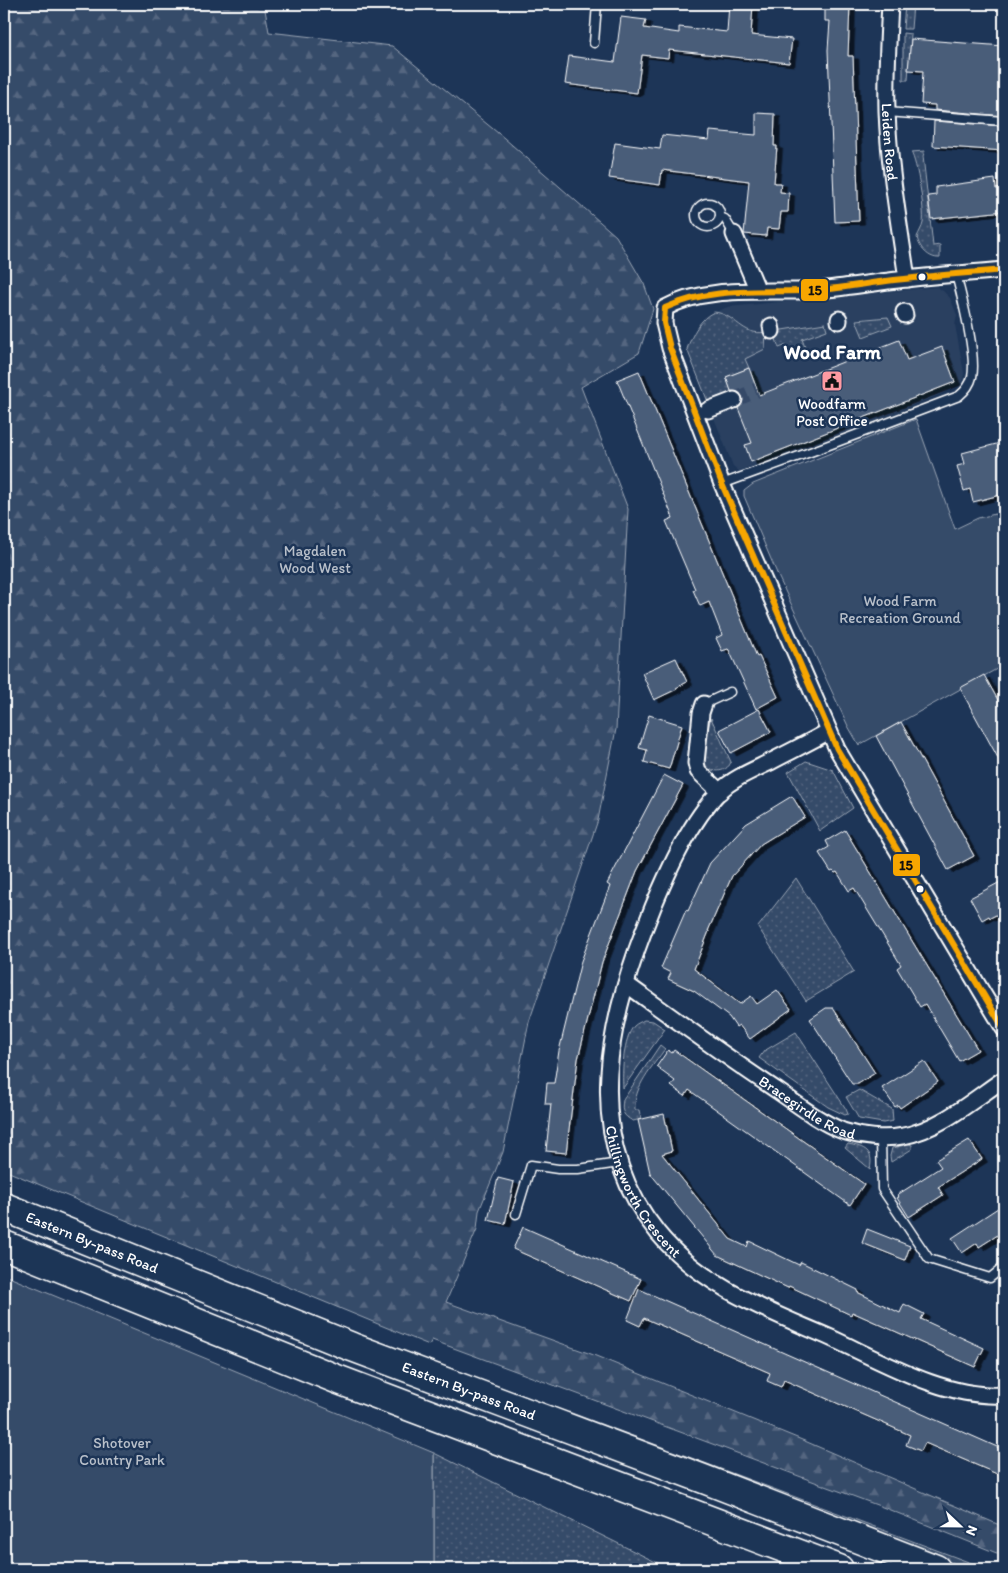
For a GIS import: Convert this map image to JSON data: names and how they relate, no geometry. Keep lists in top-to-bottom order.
{
  "streets": {
    "highway": ["Eastern By-pass Road"],
    "street": ["Leiden Road", "Bracegirdle Road", "Chillingworth Crescent"]
  },
  "crossings": [
    ["Bracegirdle Road", "Chillingworth Crescent"]
  ],
  "districts": ["Wood Farm"],
  "parks": ["Magdalen Wood West", "Wood Farm Recreation Ground", "Shotover Country Park"],
  "places": {
    "public building": ["Woodfarm Post Office"]
  },
  "lines": ["transit line 15"],
  "north": "right"
}
